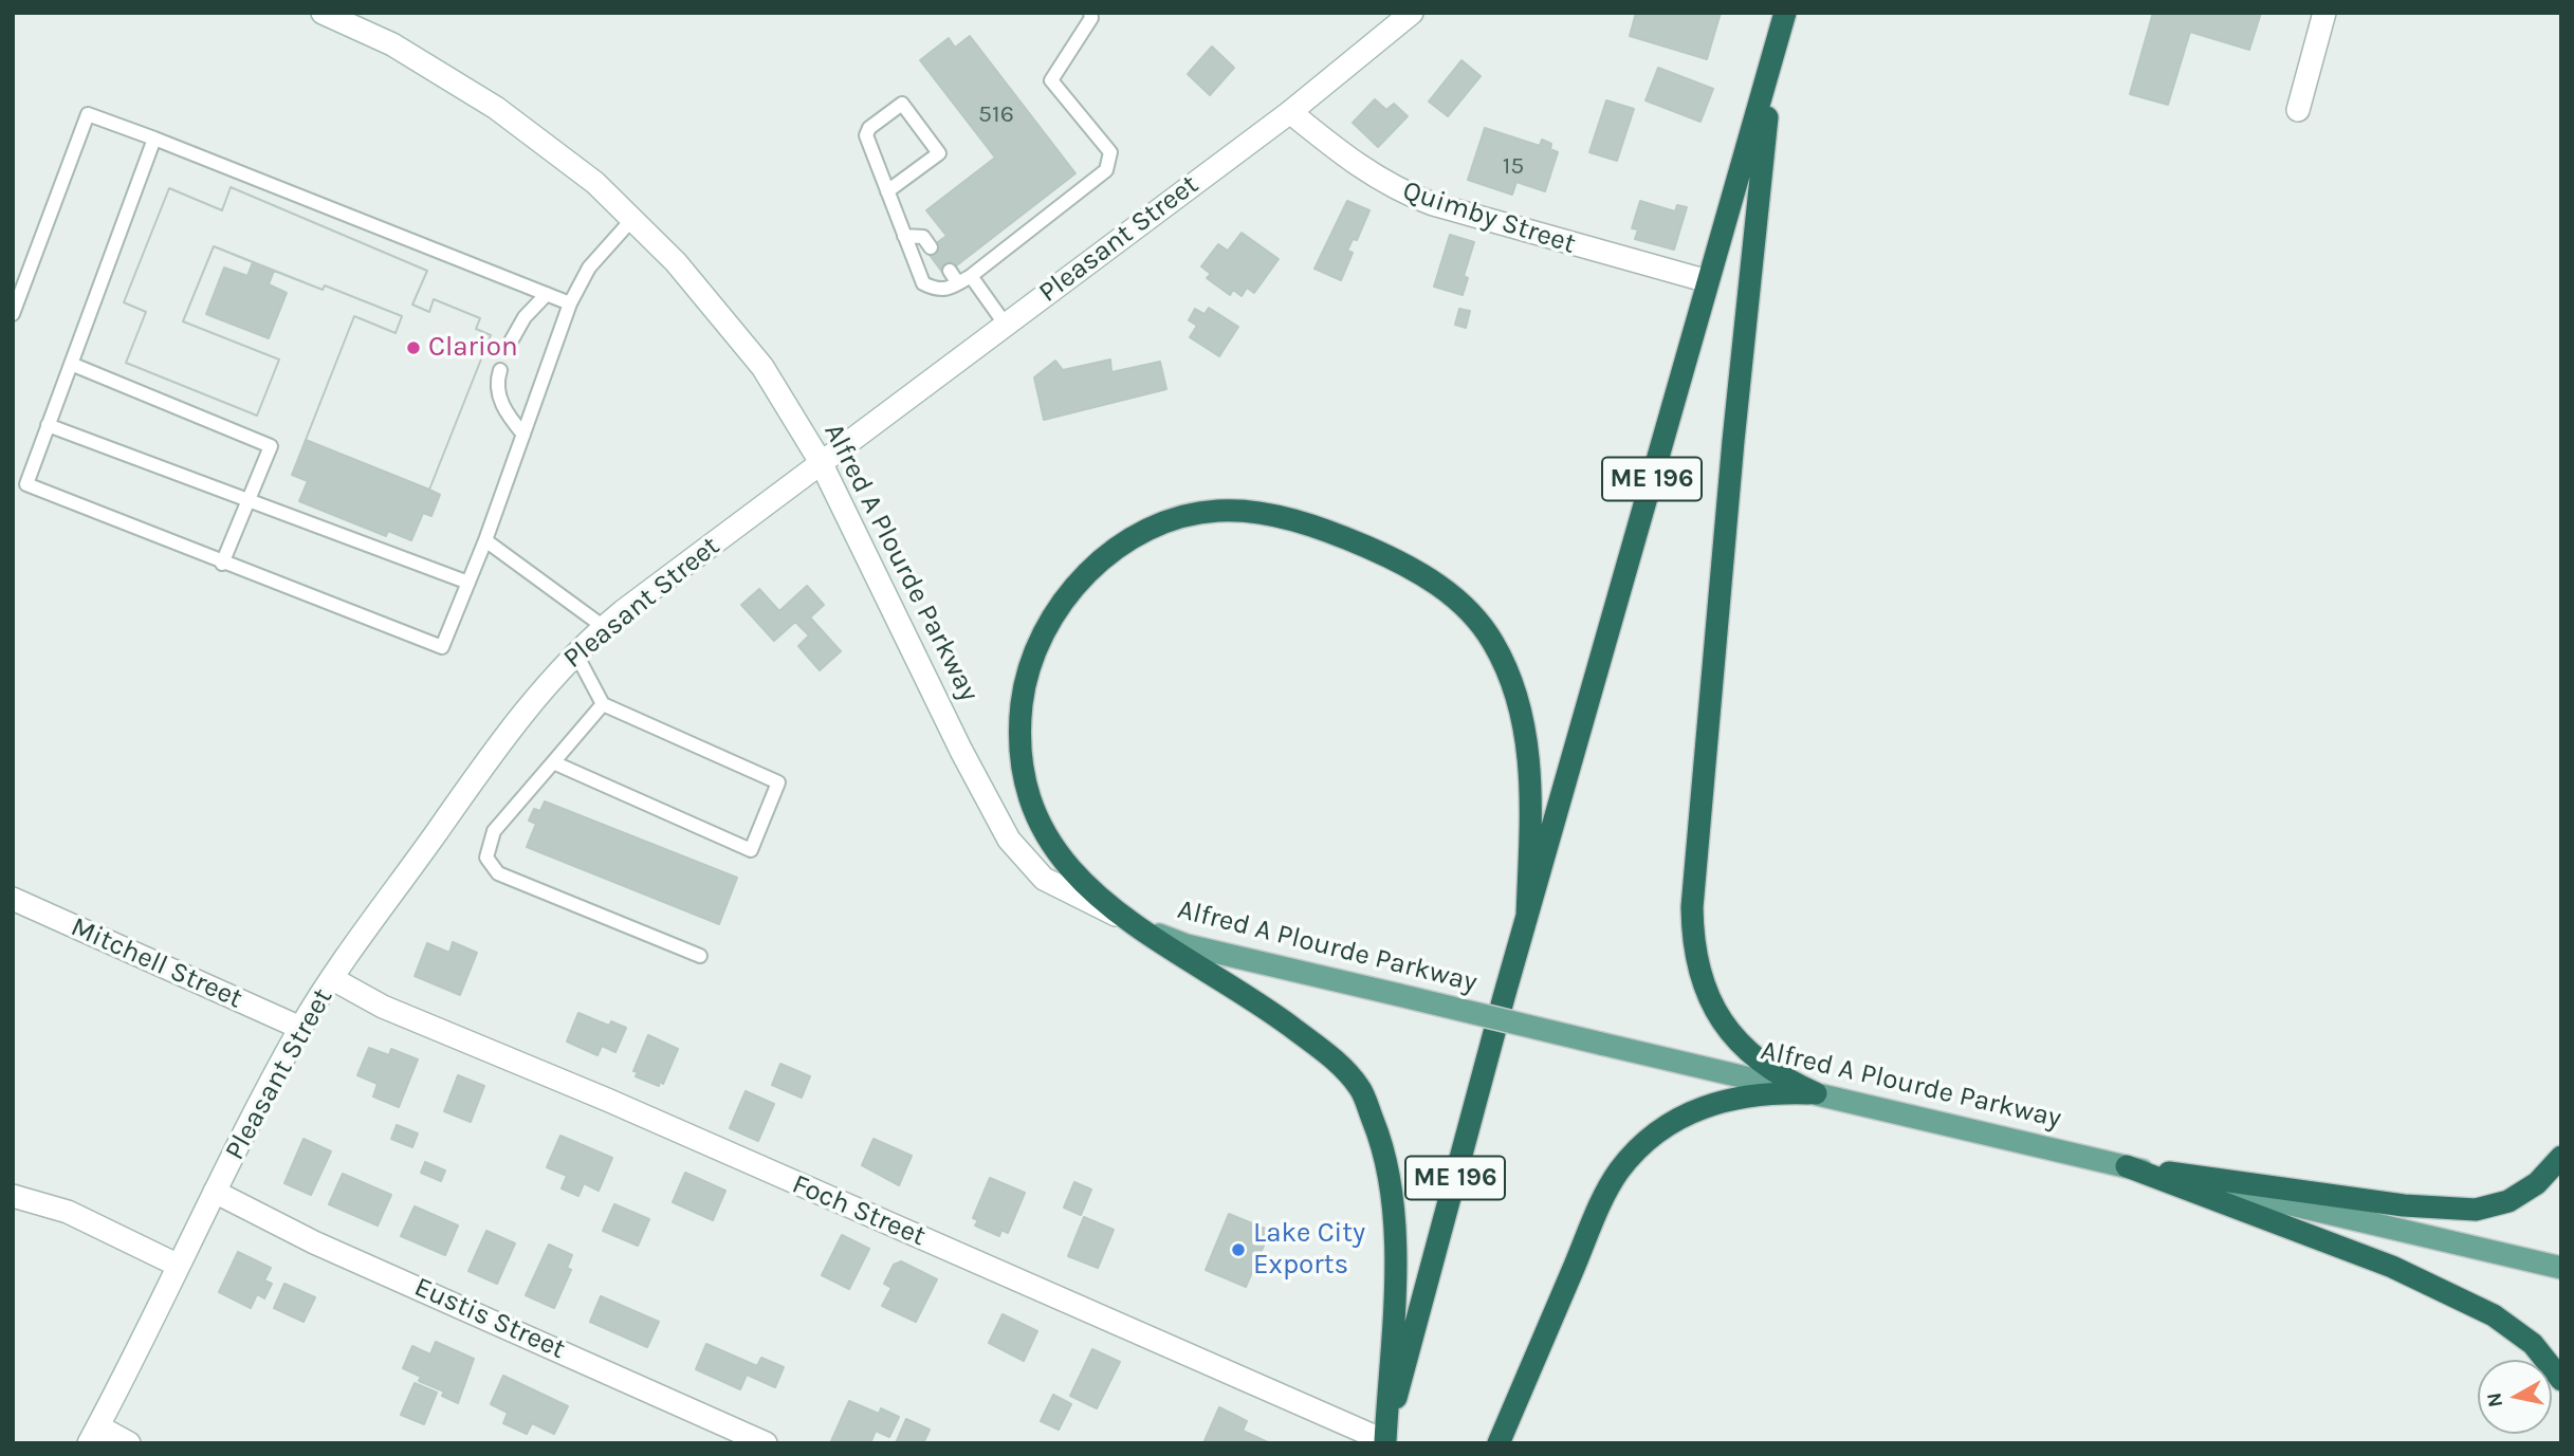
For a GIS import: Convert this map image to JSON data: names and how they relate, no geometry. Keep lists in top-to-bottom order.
{
  "streets": {
    "highway": ["ME 196"],
    "main road": ["Alfred A Plourde Parkway"],
    "street": [
      "Quimby Street",
      "Pleasant Street",
      "Mitchell Street",
      "Foch Street",
      "Eustis Street"
    ]
  },
  "crossings": [
    ["Quimby Street", "Pleasant Street"],
    ["Quimby Street", "ME 196"],
    ["Pleasant Street", "Alfred A Plourde Parkway"],
    ["Pleasant Street", "Mitchell Street"],
    ["Pleasant Street", "Foch Street"],
    ["Pleasant Street", "Eustis Street"],
    ["ME 196", "Foch Street"]
  ],
  "places": ["Clarion", "Lake City Exports"],
  "house_numbers": ["516", "15"],
  "north": "left"
}
